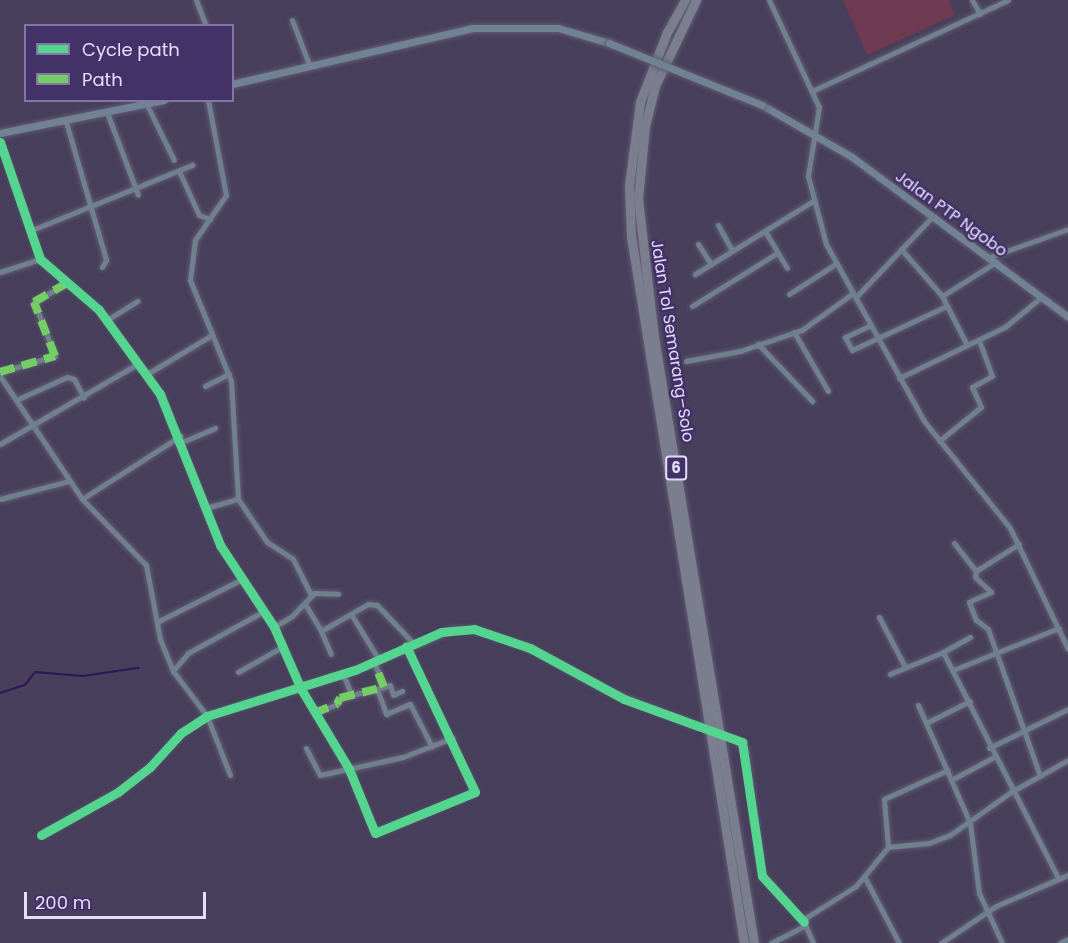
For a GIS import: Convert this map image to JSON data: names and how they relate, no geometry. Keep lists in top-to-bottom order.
{
  "streets": {
    "highway": ["Jalan Tol Semarang–Solo", "6"],
    "main road": ["Jalan PTP Ngobo"]
  },
  "legend": ["Cycle path", "Path"],
  "scale_bar": "200 m"
}
